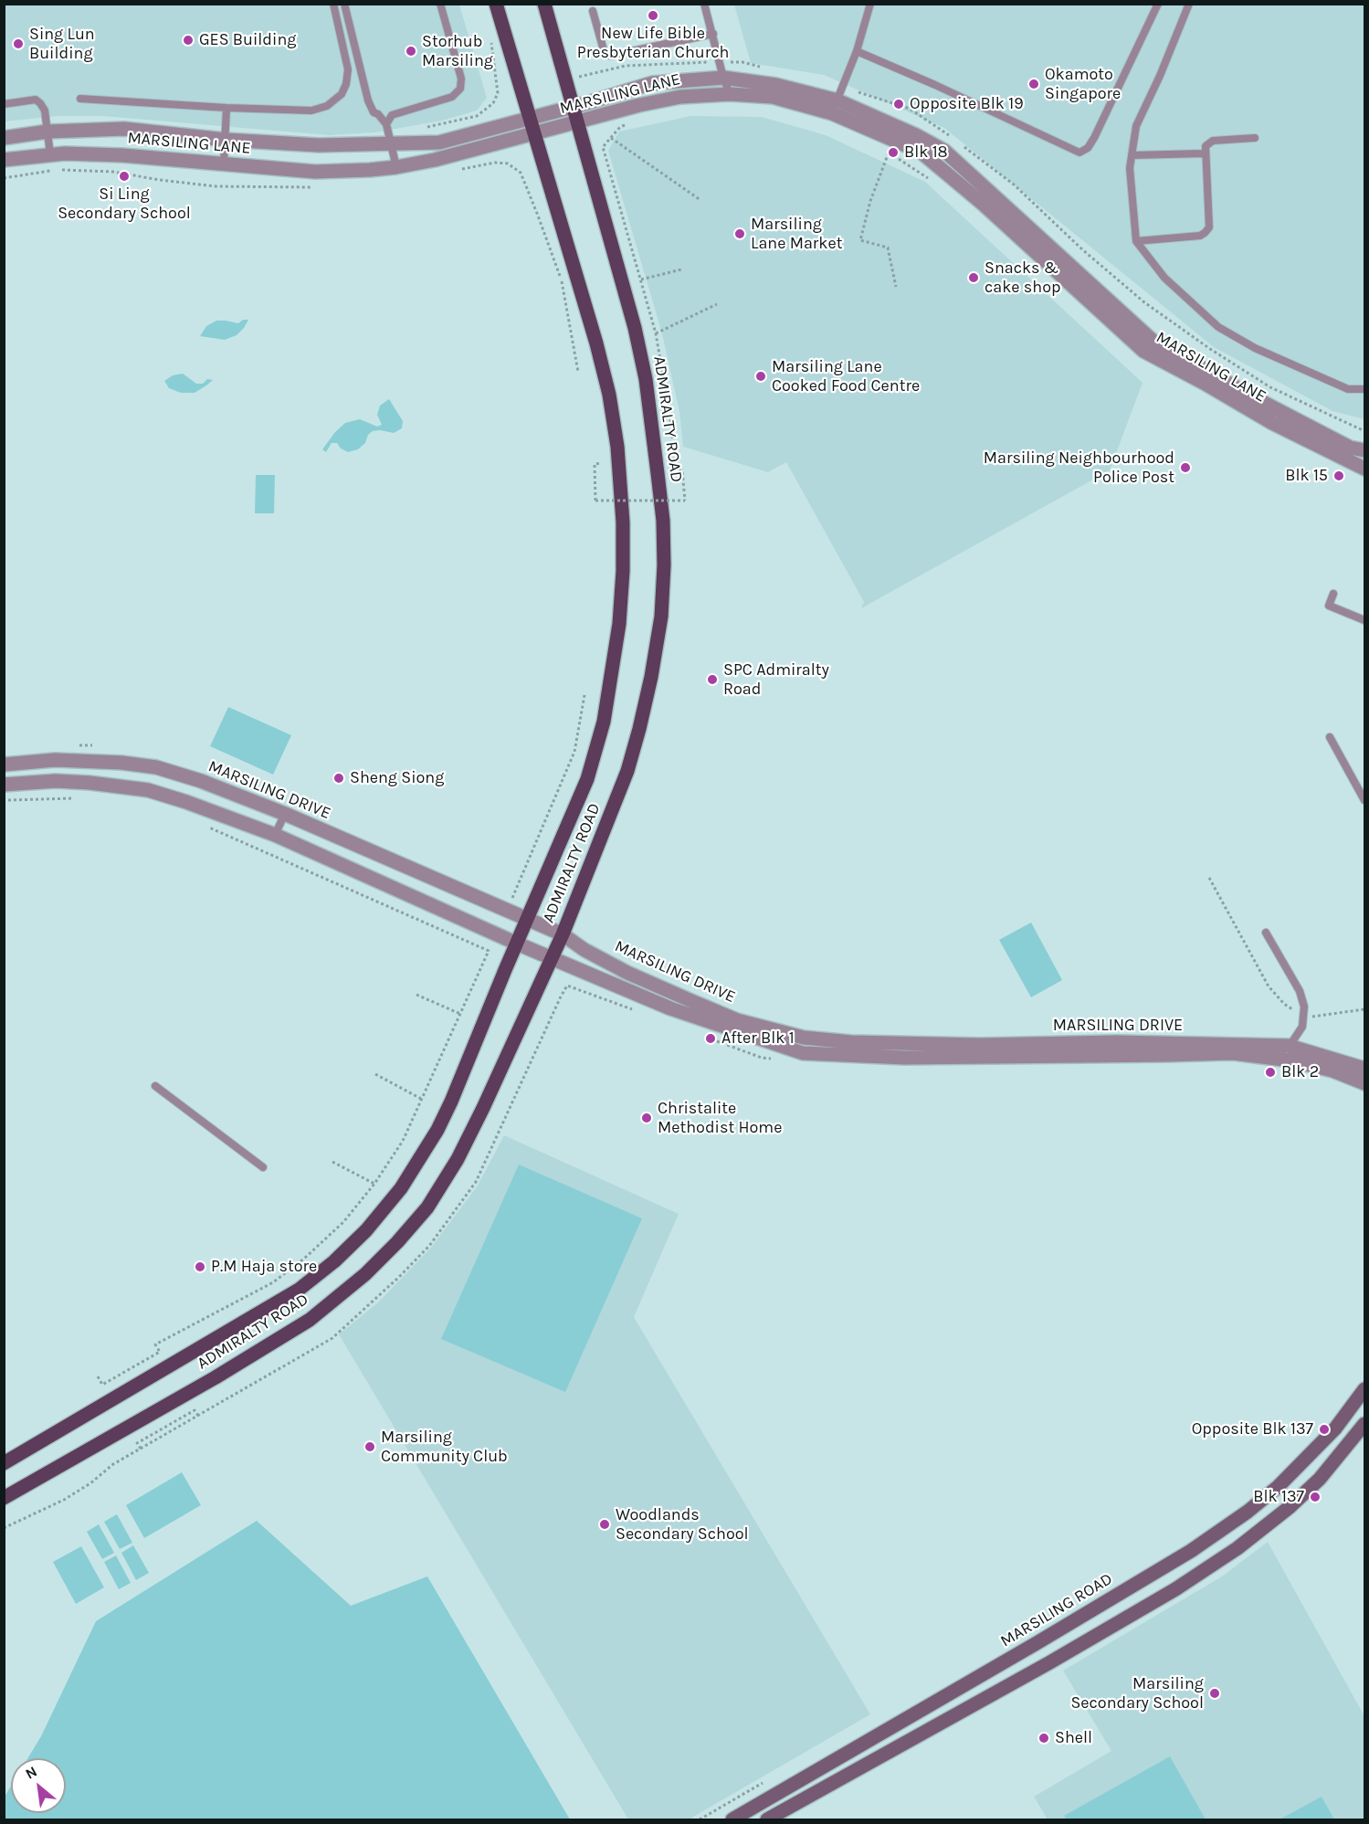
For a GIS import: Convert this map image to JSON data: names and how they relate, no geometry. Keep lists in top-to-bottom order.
{
  "streets": {
    "main road": ["ADMIRALTY ROAD"],
    "street": ["MARSILING LANE", "MARSILING DRIVE", "MARSILING ROAD"]
  },
  "crossings": [
    ["MARSILING LANE", "ADMIRALTY ROAD"],
    ["ADMIRALTY ROAD", "MARSILING DRIVE"]
  ],
  "places": [
    "New Life Bible Presbyterian Church",
    "GES Building",
    "Sing Lun Building",
    "Storhub Marsiling",
    "Okamoto Singapore",
    "Opposite Blk 19",
    "Blk 18",
    "Si Ling Secondary School",
    "Marsiling Lane Market",
    "Snacks & cake shop",
    "Marsiling Lane Cooked Food Centre",
    "Marsiling Neighbourhood Police Post",
    "Blk 15",
    "SPC Admiralty Road",
    "Sheng Siong",
    "After Blk 1",
    "Blk 2",
    "Christalite Methodist Home",
    "P.M Haja store",
    "Opposite Blk 137",
    "Marsiling Community Club",
    "Blk 137",
    "Woodlands Secondary School",
    "Marsiling Secondary School",
    "Shell"
  ],
  "north": "top left"
}
